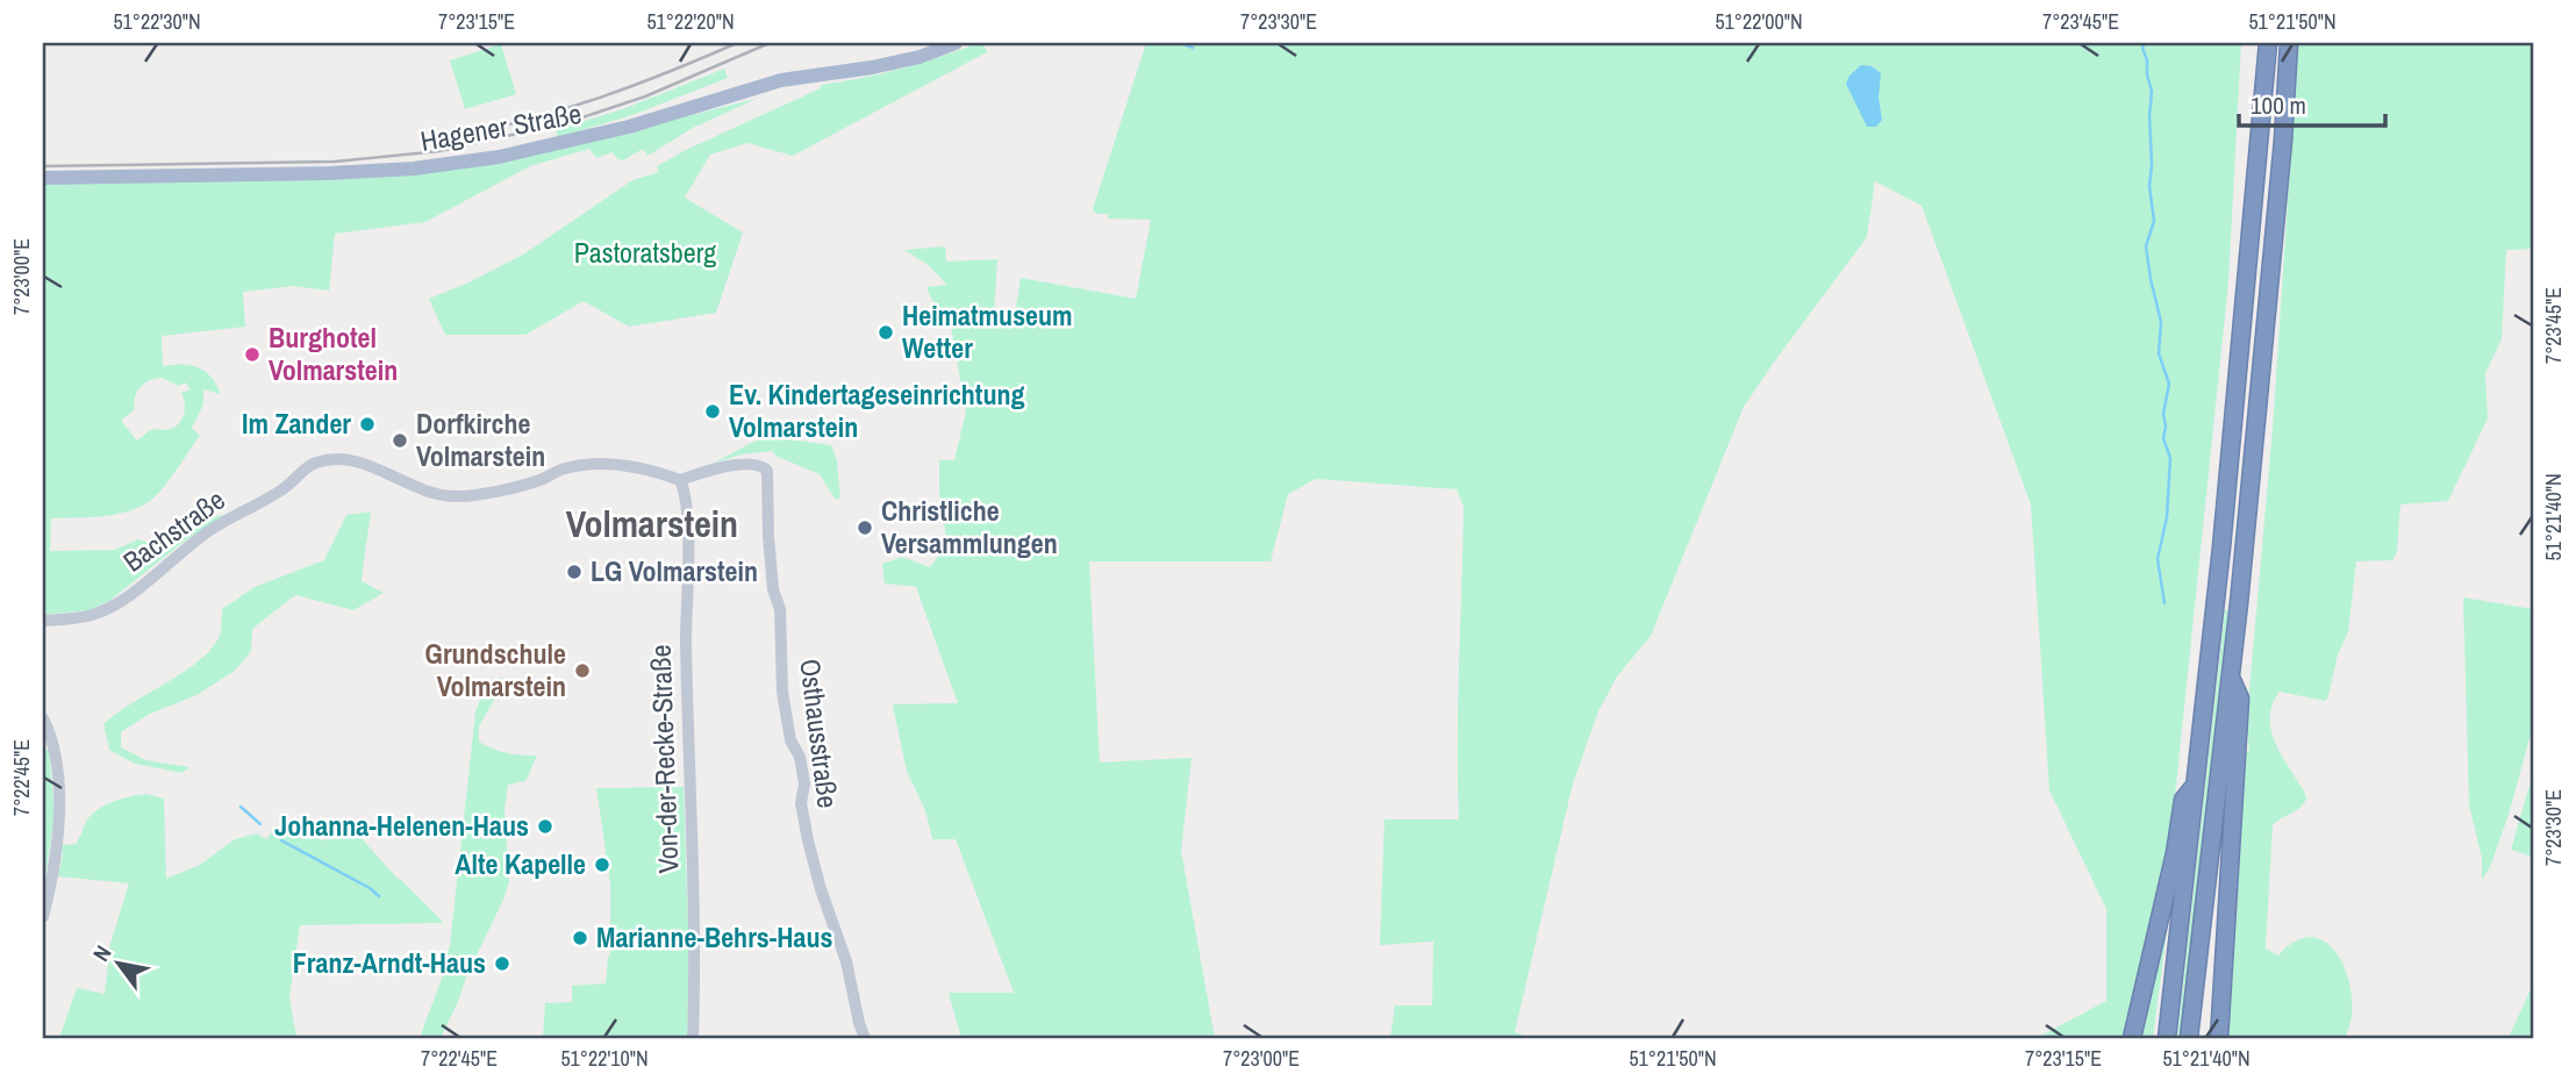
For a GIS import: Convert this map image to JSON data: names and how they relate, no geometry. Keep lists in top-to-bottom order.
{
  "streets": {
    "main road": ["Hagener Straße"],
    "street": ["Bachstraße", "Osthausstraße", "Von-der-Recke-Straße"]
  },
  "crossings": [
    ["Bachstraße", "Osthausstraße"],
    ["Bachstraße", "Von-der-Recke-Straße"],
    ["Osthausstraße", "Von-der-Recke-Straße"]
  ],
  "districts": ["Volmarstein"],
  "parks": ["Pastoratsberg"],
  "places": [
    "Heimatmuseum Wetter",
    "Burghotel Volmarstein",
    "Ev. Kindertageseinrichtung Volmarstein",
    "Im Zander",
    "Dorfkirche Volmarstein",
    "Christliche Versammlungen",
    "LG Volmarstein",
    "Grundschule Volmarstein",
    "Johanna-Helenen-Haus",
    "Alte Kapelle",
    "Marianne-Behrs-Haus",
    "Franz-Arndt-Haus"
  ],
  "scale_bar": "100 m",
  "north": "top left",
  "coordinates": [
    "51°22'30\"N",
    "7°23'15\"E",
    "51°22'20\"N",
    "7°23'30\"E",
    "51°22'00\"N",
    "7°23'45\"E",
    "51°21'50\"N",
    "7°23'00\"E",
    "51°21'40\"N",
    "7°22'45\"E",
    "51°22'10\"N"
  ]
}
